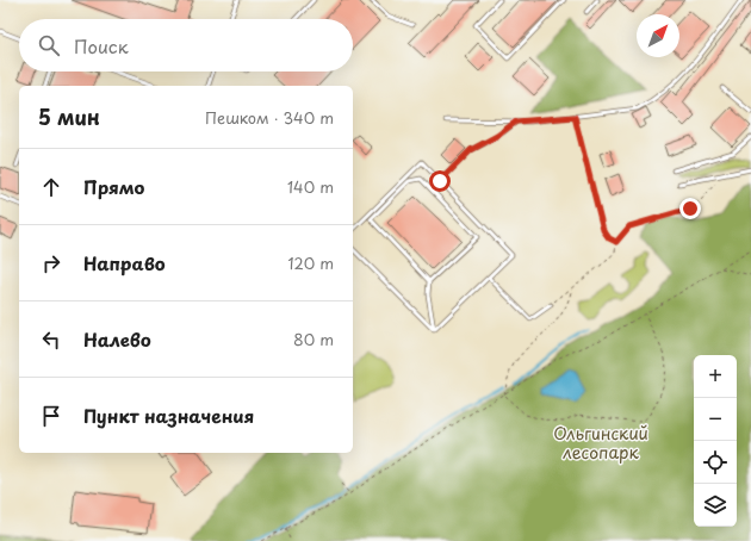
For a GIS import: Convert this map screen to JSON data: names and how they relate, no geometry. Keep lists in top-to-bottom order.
{
  "parks": ["Ольгинский лесопарк"],
  "north": "top right",
  "page": {
    "search": "Поиск",
    "heading": ["5 мин", "Пешком · 340 m"],
    "list": [
      ["Прямо", "140 m"],
      ["Направо", "120 m"],
      ["Налево", "80 m"],
      "Пункт назначения"
    ],
    "map_buttons": ["+", "−"]
  }
}
